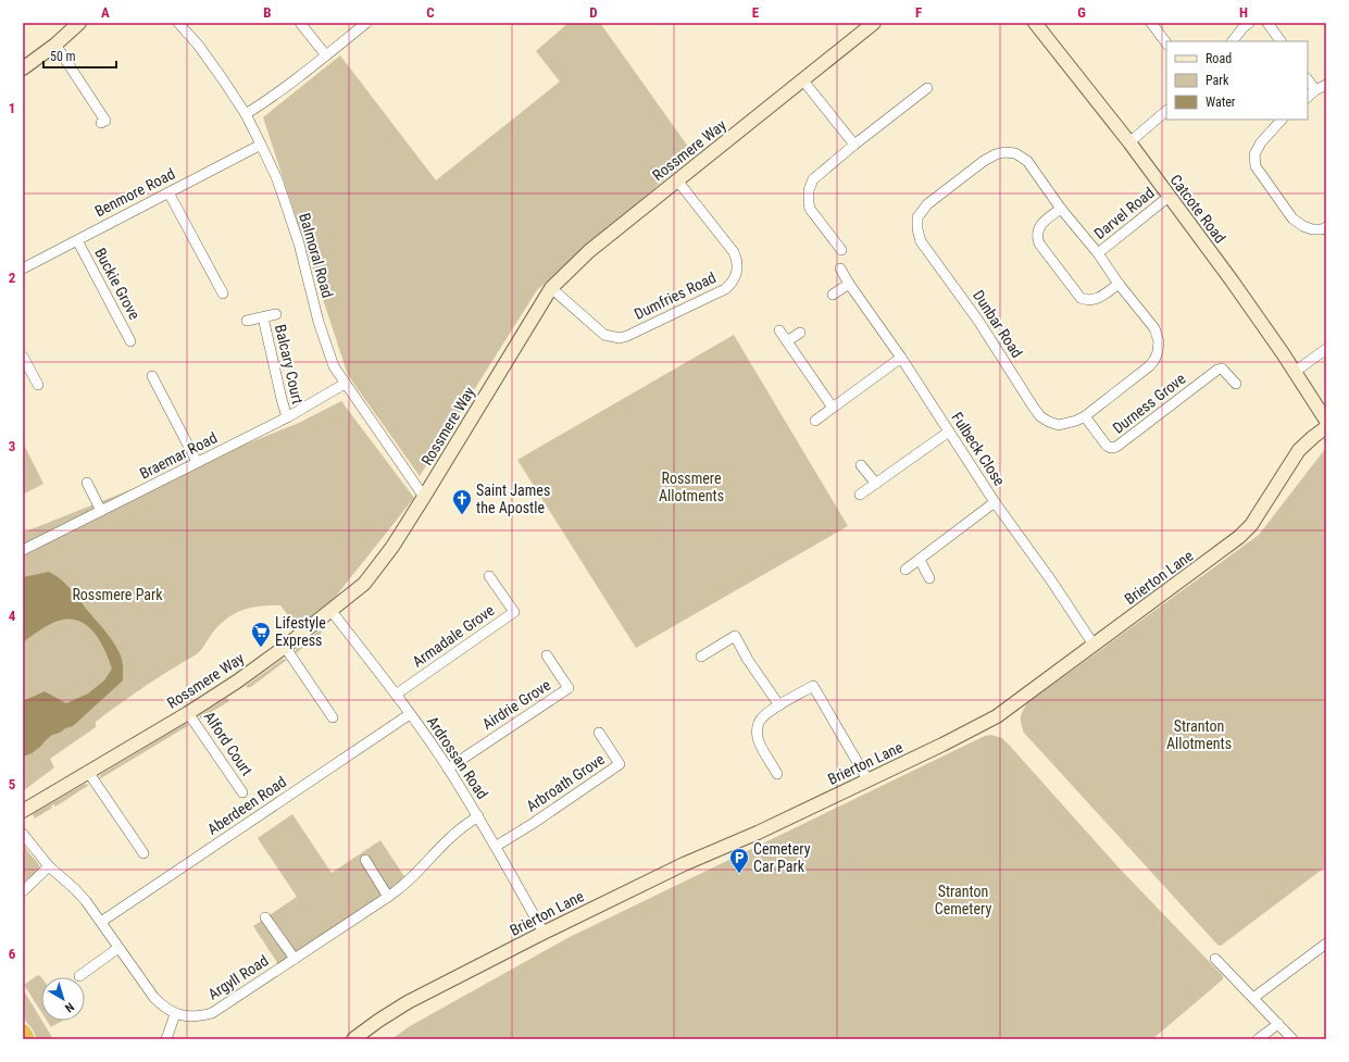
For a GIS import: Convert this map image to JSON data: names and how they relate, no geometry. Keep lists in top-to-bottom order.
{
  "streets": {
    "street": [
      "Rossmere Way",
      "Benmore Road",
      "Catcote Road",
      "Darvel Road",
      "Balmoral Road",
      "Buckie Grove",
      "Dumfries Road",
      "Dunbar Road",
      "Balcary Court",
      "Durness Grove",
      "Fulbeck Close",
      "Braemar Road",
      "Brierton Lane",
      "Armadale Grove",
      "Airdrie Grove",
      "Alford Court",
      "Ardrossan Road",
      "Arbroath Grove",
      "Aberdeen Road",
      "Argyll Road"
    ]
  },
  "crossings": [
    ["Rossmere Way", "Balmoral Road"],
    ["Rossmere Way", "Dumfries Road"],
    ["Rossmere Way", "Alford Court"],
    ["Rossmere Way", "Ardrossan Road"],
    ["Benmore Road", "Balmoral Road"],
    ["Benmore Road", "Buckie Grove"],
    ["Catcote Road", "Darvel Road"],
    ["Darvel Road", "Dunbar Road"],
    ["Balmoral Road", "Braemar Road"],
    ["Dunbar Road", "Durness Grove"],
    ["Balcary Court", "Braemar Road"],
    ["Fulbeck Close", "Brierton Lane"],
    ["Brierton Lane", "Ardrossan Road"],
    ["Armadale Grove", "Ardrossan Road"],
    ["Airdrie Grove", "Ardrossan Road"],
    ["Ardrossan Road", "Arbroath Grove"],
    ["Ardrossan Road", "Aberdeen Road"],
    ["Ardrossan Road", "Argyll Road"]
  ],
  "parks": [
    "Rossmere Allotments",
    "Rossmere Park",
    "Stranton Allotments",
    "Stranton Cemetery"
  ],
  "places": {
    "church": ["Saint James the Apostle"],
    "supermarket": ["Lifestyle Express"],
    "parking": ["Cemetery Car Park"]
  },
  "legend": ["Road", "Park", "Water"],
  "scale_bar": "50 m",
  "north": "bottom right",
  "grid": {
    "columns": [
      "A",
      "B",
      "C",
      "D",
      "E",
      "F",
      "G",
      "H"
    ],
    "rows": [
      "1",
      "2",
      "3",
      "4",
      "5",
      "6"
    ]
  }
}
